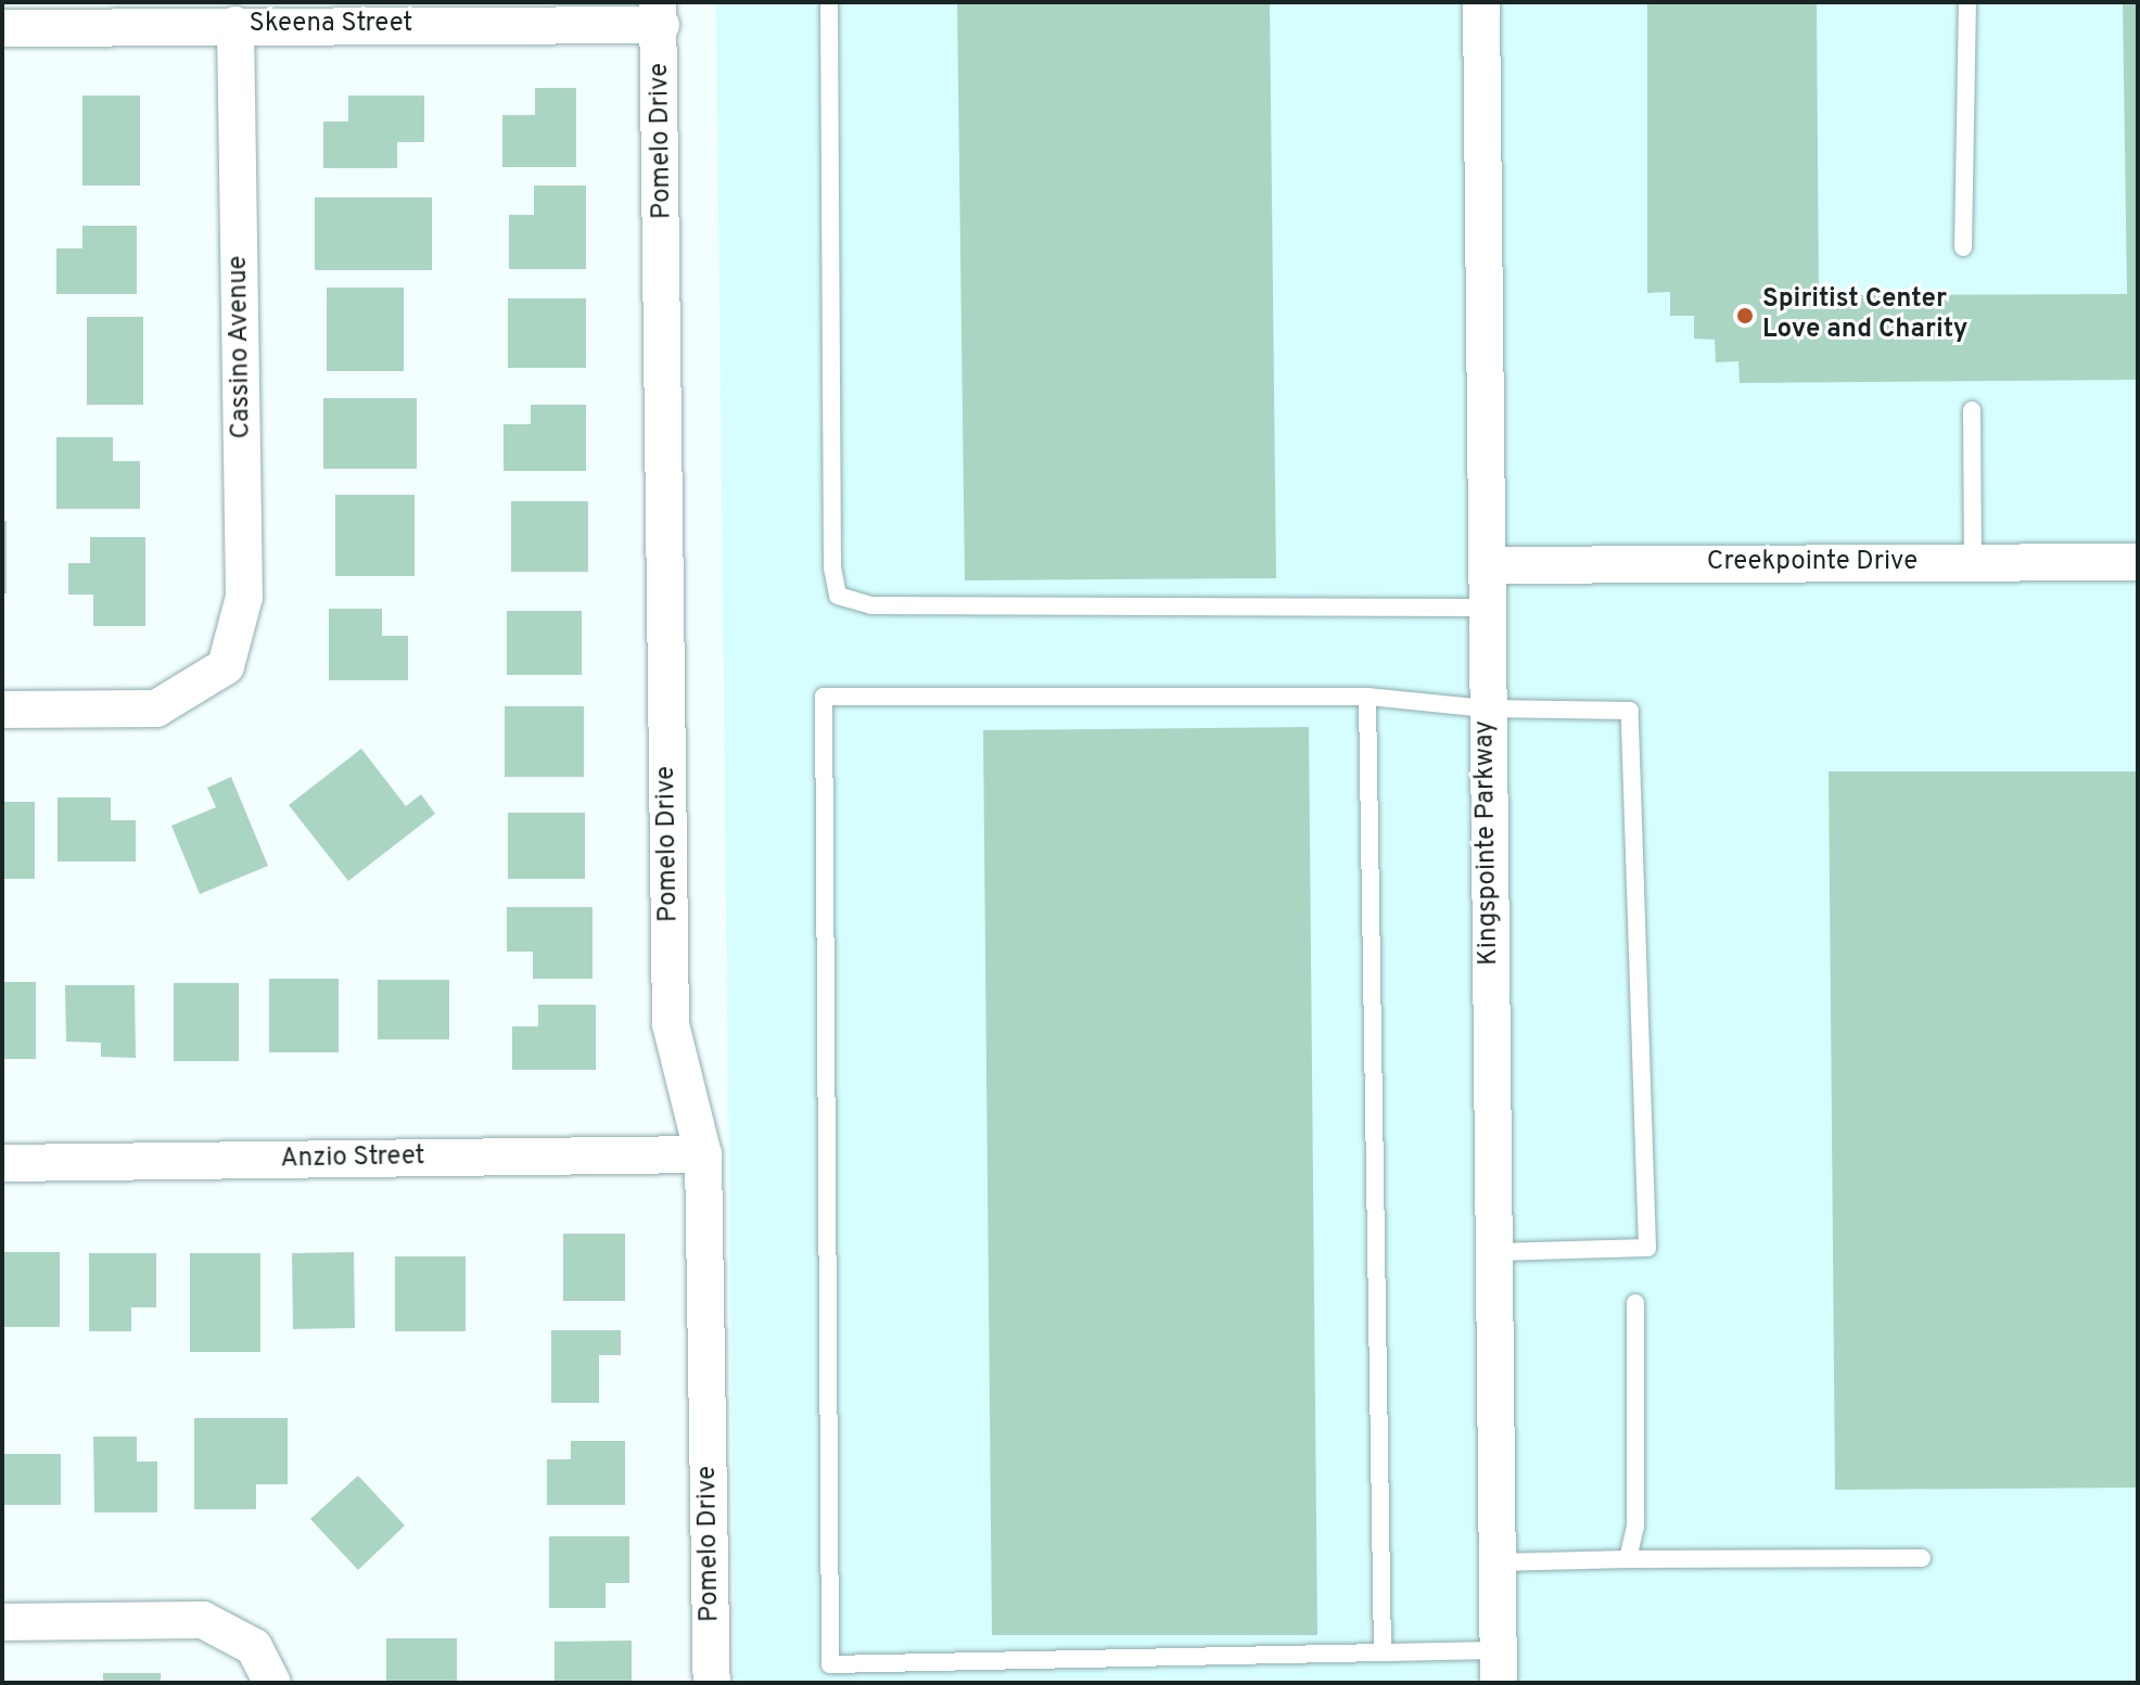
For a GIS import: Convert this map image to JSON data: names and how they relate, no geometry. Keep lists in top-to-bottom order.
{
  "streets": {
    "street": [
      "Skeena Street",
      "Pomelo Drive",
      "Cassino Avenue",
      "Creekpointe Drive",
      "Kingspointe Parkway",
      "Anzio Street"
    ]
  },
  "crossings": [
    ["Skeena Street", "Pomelo Drive"],
    ["Skeena Street", "Cassino Avenue"],
    ["Pomelo Drive", "Anzio Street"],
    ["Creekpointe Drive", "Kingspointe Parkway"]
  ],
  "places": ["Spiritist Center Love and Charity"]
}
